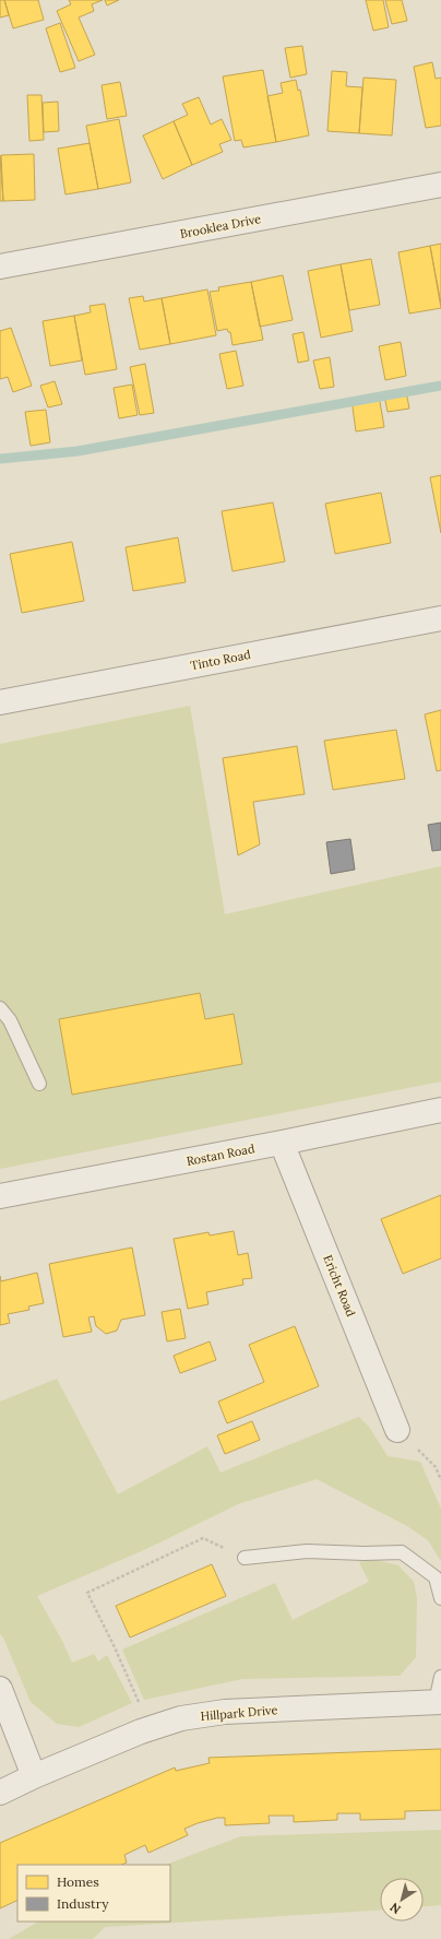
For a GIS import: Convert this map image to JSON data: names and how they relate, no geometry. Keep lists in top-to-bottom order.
{
  "streets": {
    "street": [
      "Brooklea Drive",
      "Tinto Road",
      "Rostan Road",
      "Ericht Road",
      "Hillpark Drive"
    ]
  },
  "crossings": [
    ["Rostan Road", "Ericht Road"]
  ],
  "legend": ["Homes", "Industry"],
  "north": "bottom left"
}
